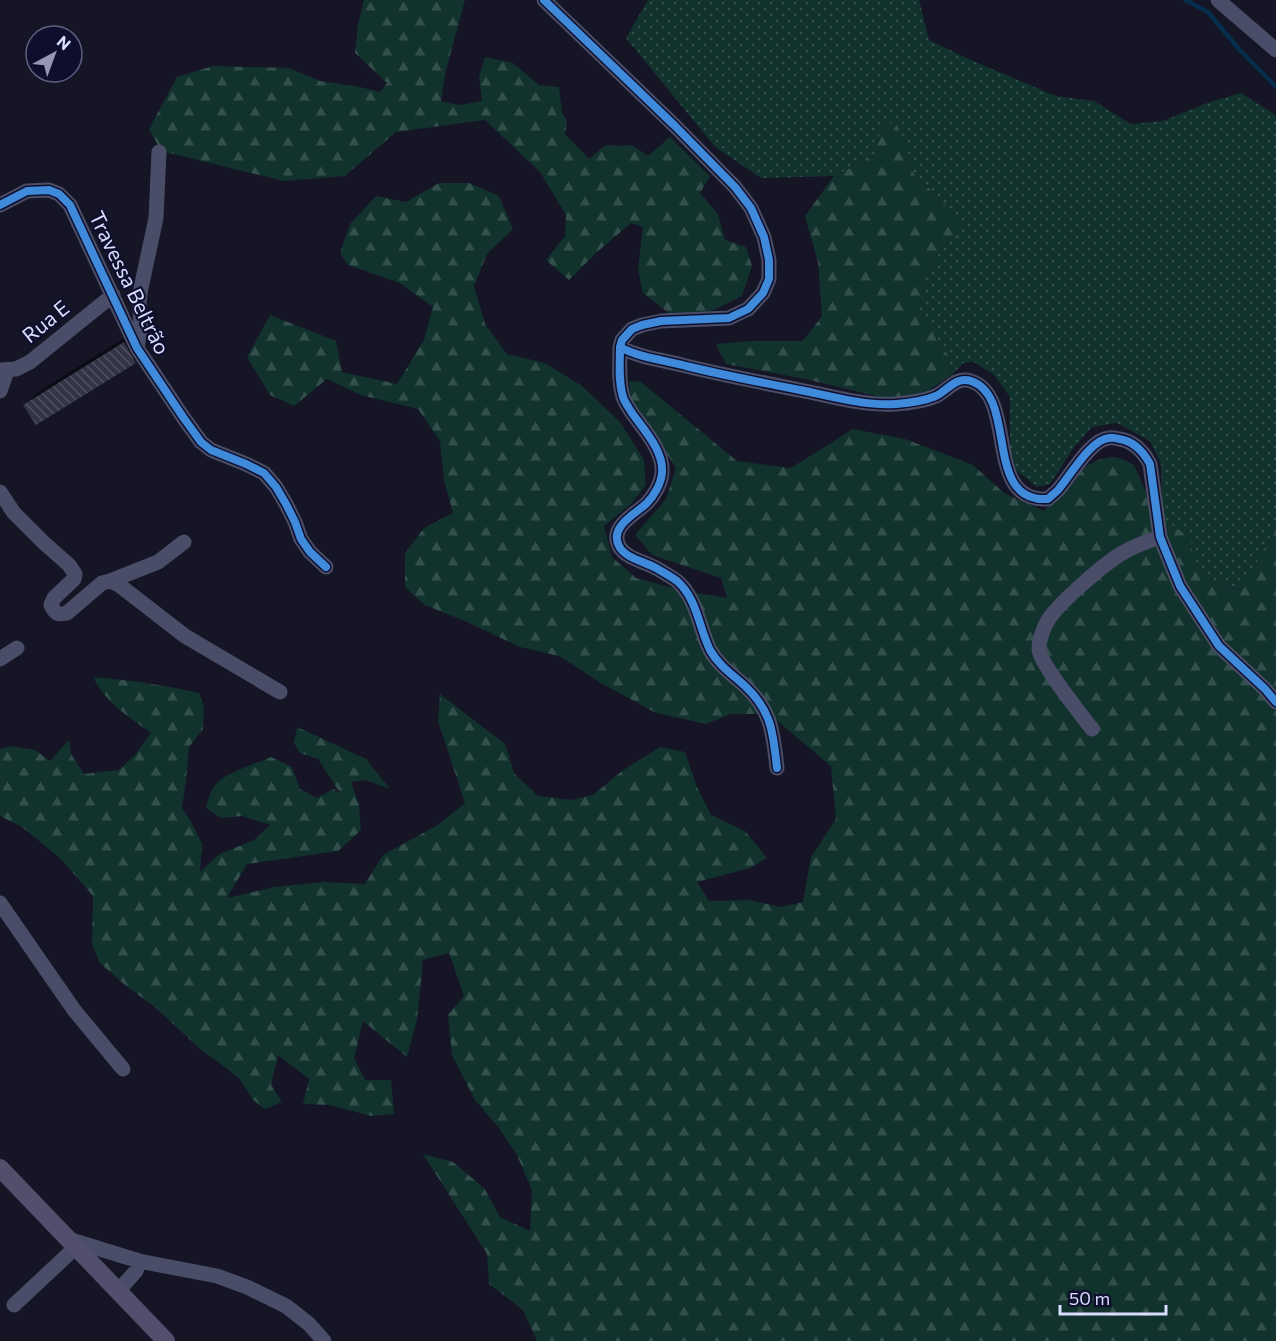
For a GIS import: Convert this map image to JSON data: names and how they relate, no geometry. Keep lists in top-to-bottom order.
{
  "streets": {
    "street": ["Travessa Beltrão", "Rua E"]
  },
  "crossings": [
    ["Travessa Beltrão", "Rua E"]
  ],
  "scale_bar": "50 m",
  "north": "top right"
}
